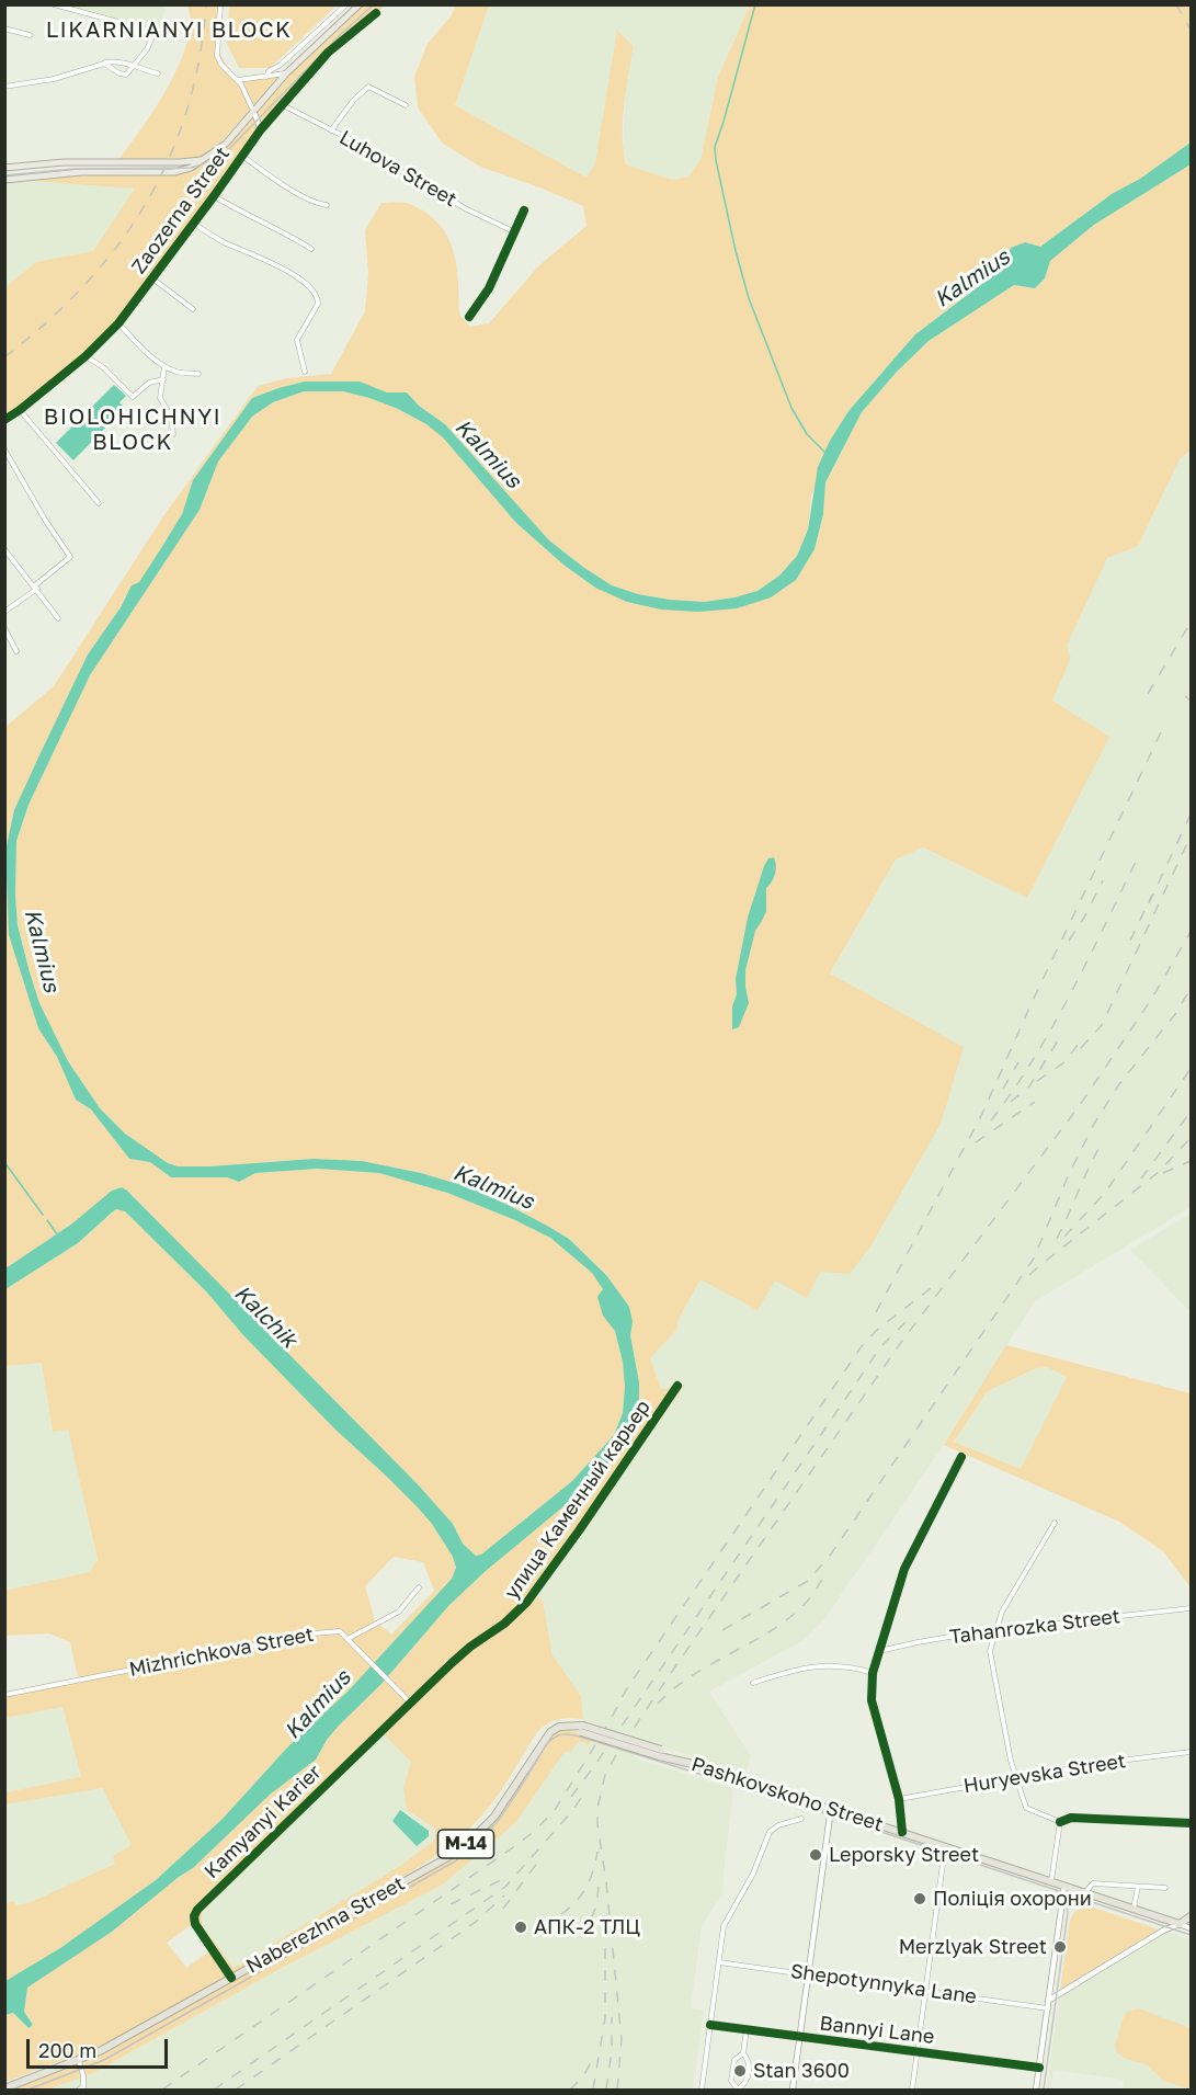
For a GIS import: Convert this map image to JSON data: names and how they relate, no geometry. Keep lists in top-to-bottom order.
{
  "streets": {
    "highway": ["Pashkovskoho Street", "М-14", "Naberezhna Street"],
    "main road": ["Zaozerna Street"],
    "street": [
      "Luhova Street",
      "улица Каменный карьер",
      "Tahanrozka Street",
      "Mizhrichkova Street",
      "Huryevska Street",
      "Kamyanyi Karier",
      "Shepotynnyka Lane",
      "Bannyi Lane"
    ]
  },
  "crossings": [
    ["Luhova Street", "Zaozerna Street"],
    ["улица Каменный карьер", "Kamyanyi Karier"],
    ["Pashkovskoho Street", "Naberezhna Street"],
    ["Kamyanyi Karier", "Naberezhna Street"]
  ],
  "districts": ["LIKARNIANYI BLOCK", "BIOLOHICHNYI BLOCK"],
  "water": ["Kalmius", "Kalchik"],
  "places": [
    "Leporsky Street",
    "Поліція охорони",
    "АПК-2 ТЛЦ",
    "Merzlyak Street",
    "Stan 3600"
  ],
  "scale_bar": "200 m"
}
